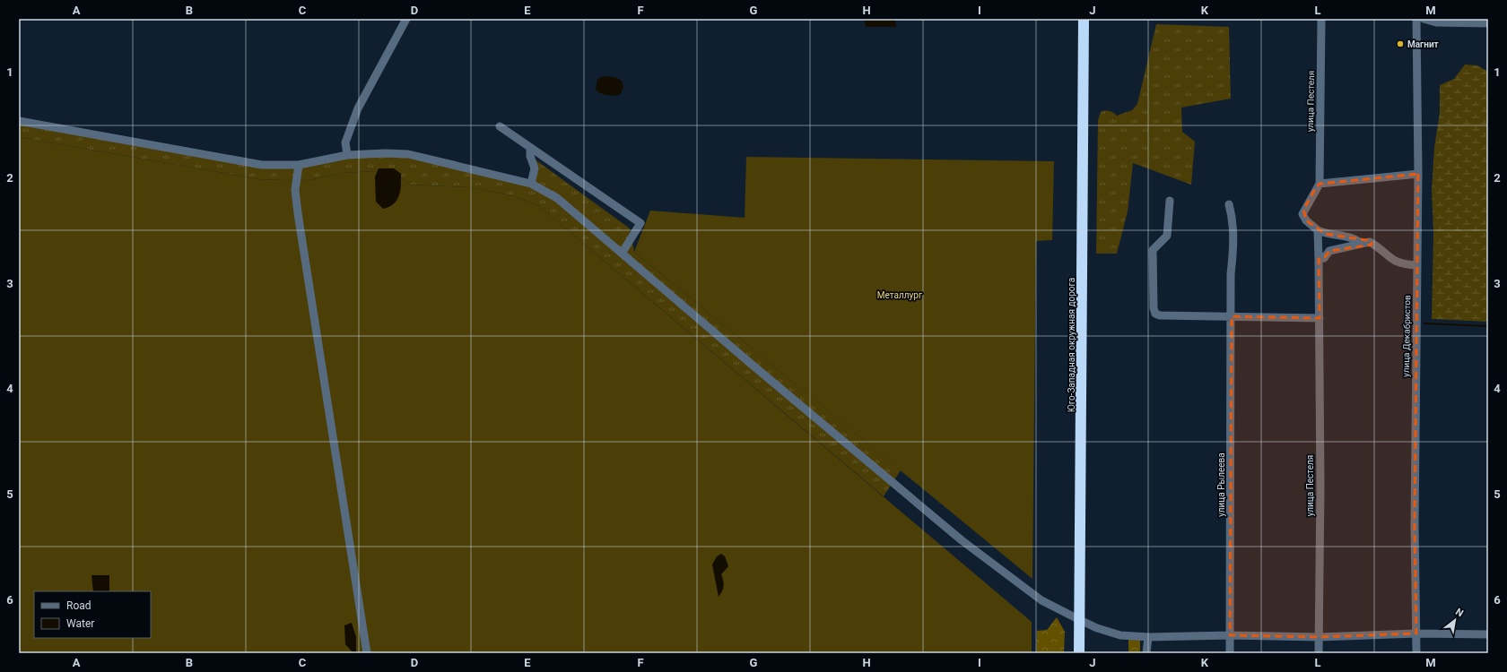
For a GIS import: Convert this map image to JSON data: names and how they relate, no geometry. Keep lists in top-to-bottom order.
{
  "streets": {
    "highway": ["Юго-Западная окружная дорога"],
    "street": ["улица Пестеля", "улица Декабристов", "улица Рылеева"]
  },
  "parks": ["Металлург"],
  "places": ["Магнит"],
  "legend": ["Road", "Water"],
  "north": "top right",
  "grid": {
    "columns": [
      "A",
      "B",
      "C",
      "D",
      "E",
      "F",
      "G",
      "H",
      "I",
      "J",
      "K",
      "L",
      "M"
    ],
    "rows": [
      "1",
      "2",
      "3",
      "4",
      "5",
      "6"
    ]
  }
}
